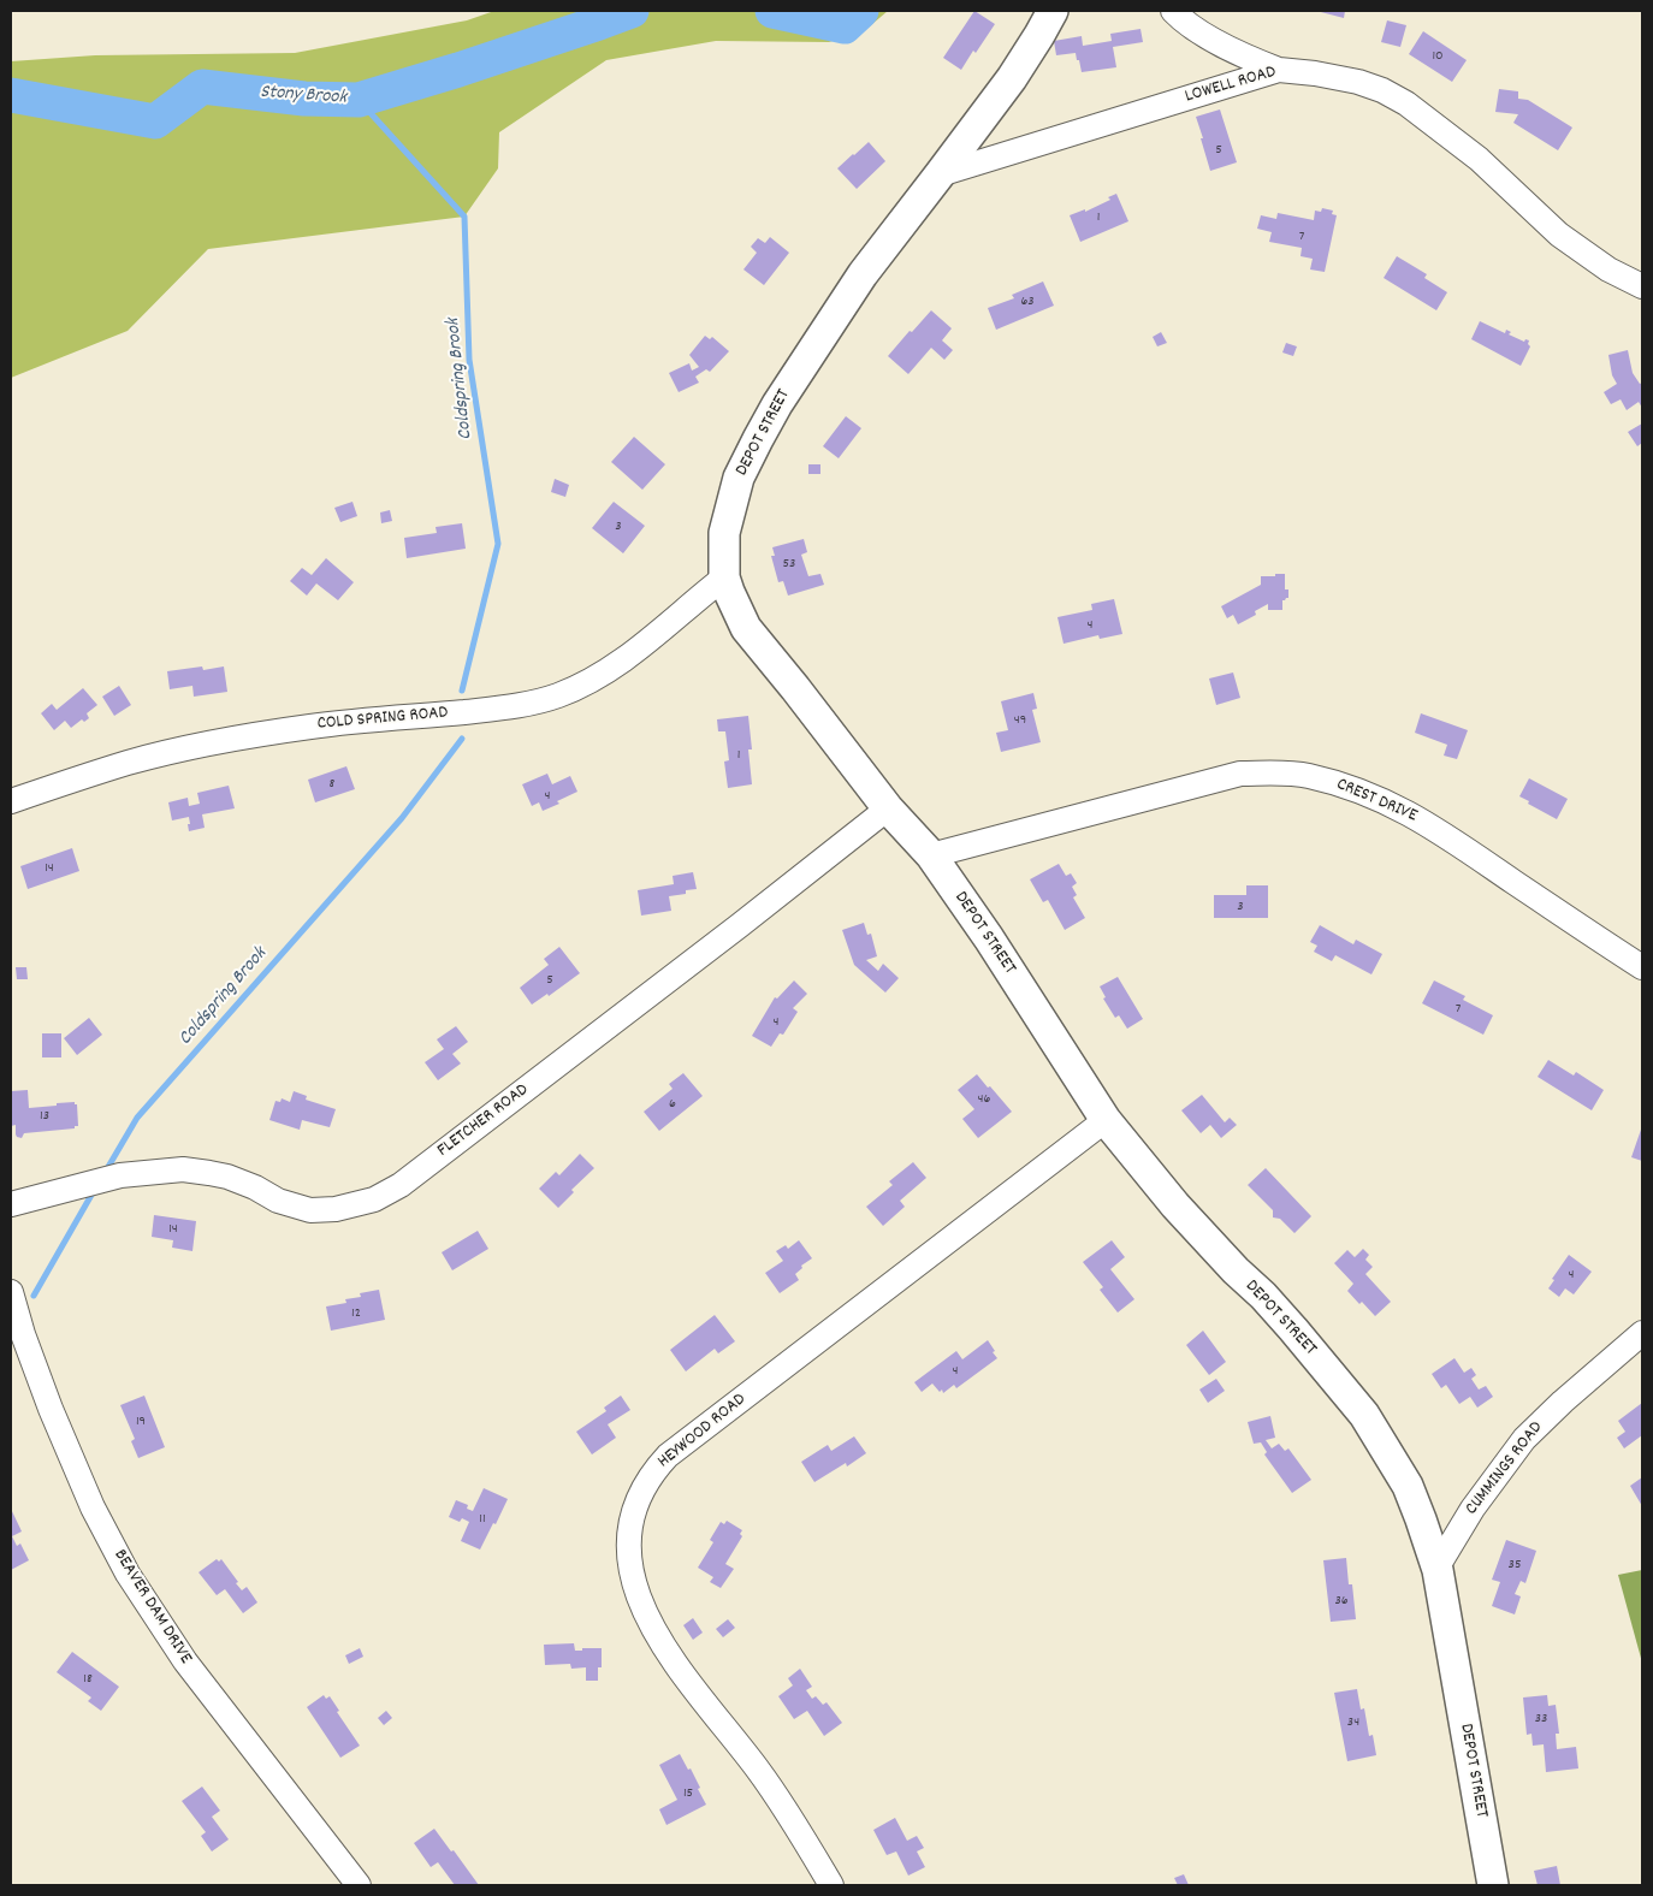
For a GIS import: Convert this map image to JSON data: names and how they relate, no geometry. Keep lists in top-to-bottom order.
{
  "streets": {
    "main road": ["DEPOT STREET"],
    "street": [
      "LOWELL ROAD",
      "COLD SPRING ROAD",
      "CREST DRIVE",
      "FLETCHER ROAD",
      "HEYWOOD ROAD",
      "CUMMINGS ROAD",
      "BEAVER DAM DRIVE"
    ]
  },
  "crossings": [
    ["LOWELL ROAD", "DEPOT STREET"],
    ["DEPOT STREET", "COLD SPRING ROAD"],
    ["DEPOT STREET", "CREST DRIVE"],
    ["DEPOT STREET", "FLETCHER ROAD"],
    ["DEPOT STREET", "HEYWOOD ROAD"],
    ["DEPOT STREET", "CUMMINGS ROAD"]
  ],
  "water": ["Stony Brook", "Coldspring Brook"],
  "house_numbers": [
    "10",
    "5",
    "1",
    "7",
    "63",
    "3",
    "53",
    "4",
    "49",
    "1",
    "8",
    "4",
    "14",
    "3",
    "5",
    "7",
    "4",
    "46",
    "6",
    "13",
    "14",
    "4",
    "12",
    "4",
    "19",
    "11",
    "35",
    "36",
    "18",
    "33",
    "34",
    "15"
  ]
}
